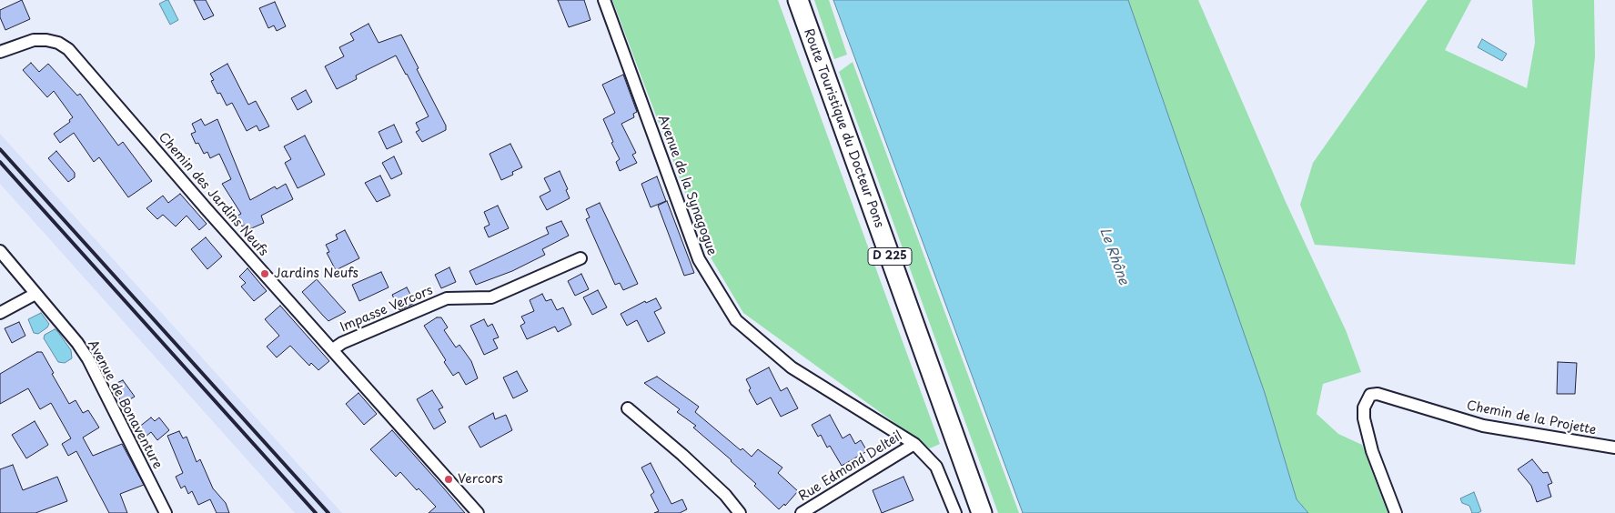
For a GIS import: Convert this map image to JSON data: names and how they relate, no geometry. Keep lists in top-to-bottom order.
{
  "streets": {
    "highway": ["Route Touristique du Docteur Pons", "D 225"],
    "street": [
      "Avenue de la Synagogue",
      "Chemin des Jardins Neufs",
      "Impasse Vercors",
      "Avenue de Bonaventure",
      "Chemin de la Projette",
      "Rue Edmond Delteil"
    ]
  },
  "crossings": [
    ["Avenue de la Synagogue", "Rue Edmond Delteil"],
    ["Chemin des Jardins Neufs", "Impasse Vercors"]
  ],
  "water": ["Le Rhône"],
  "places": ["Jardins Neufs", "Vercors"]
}
